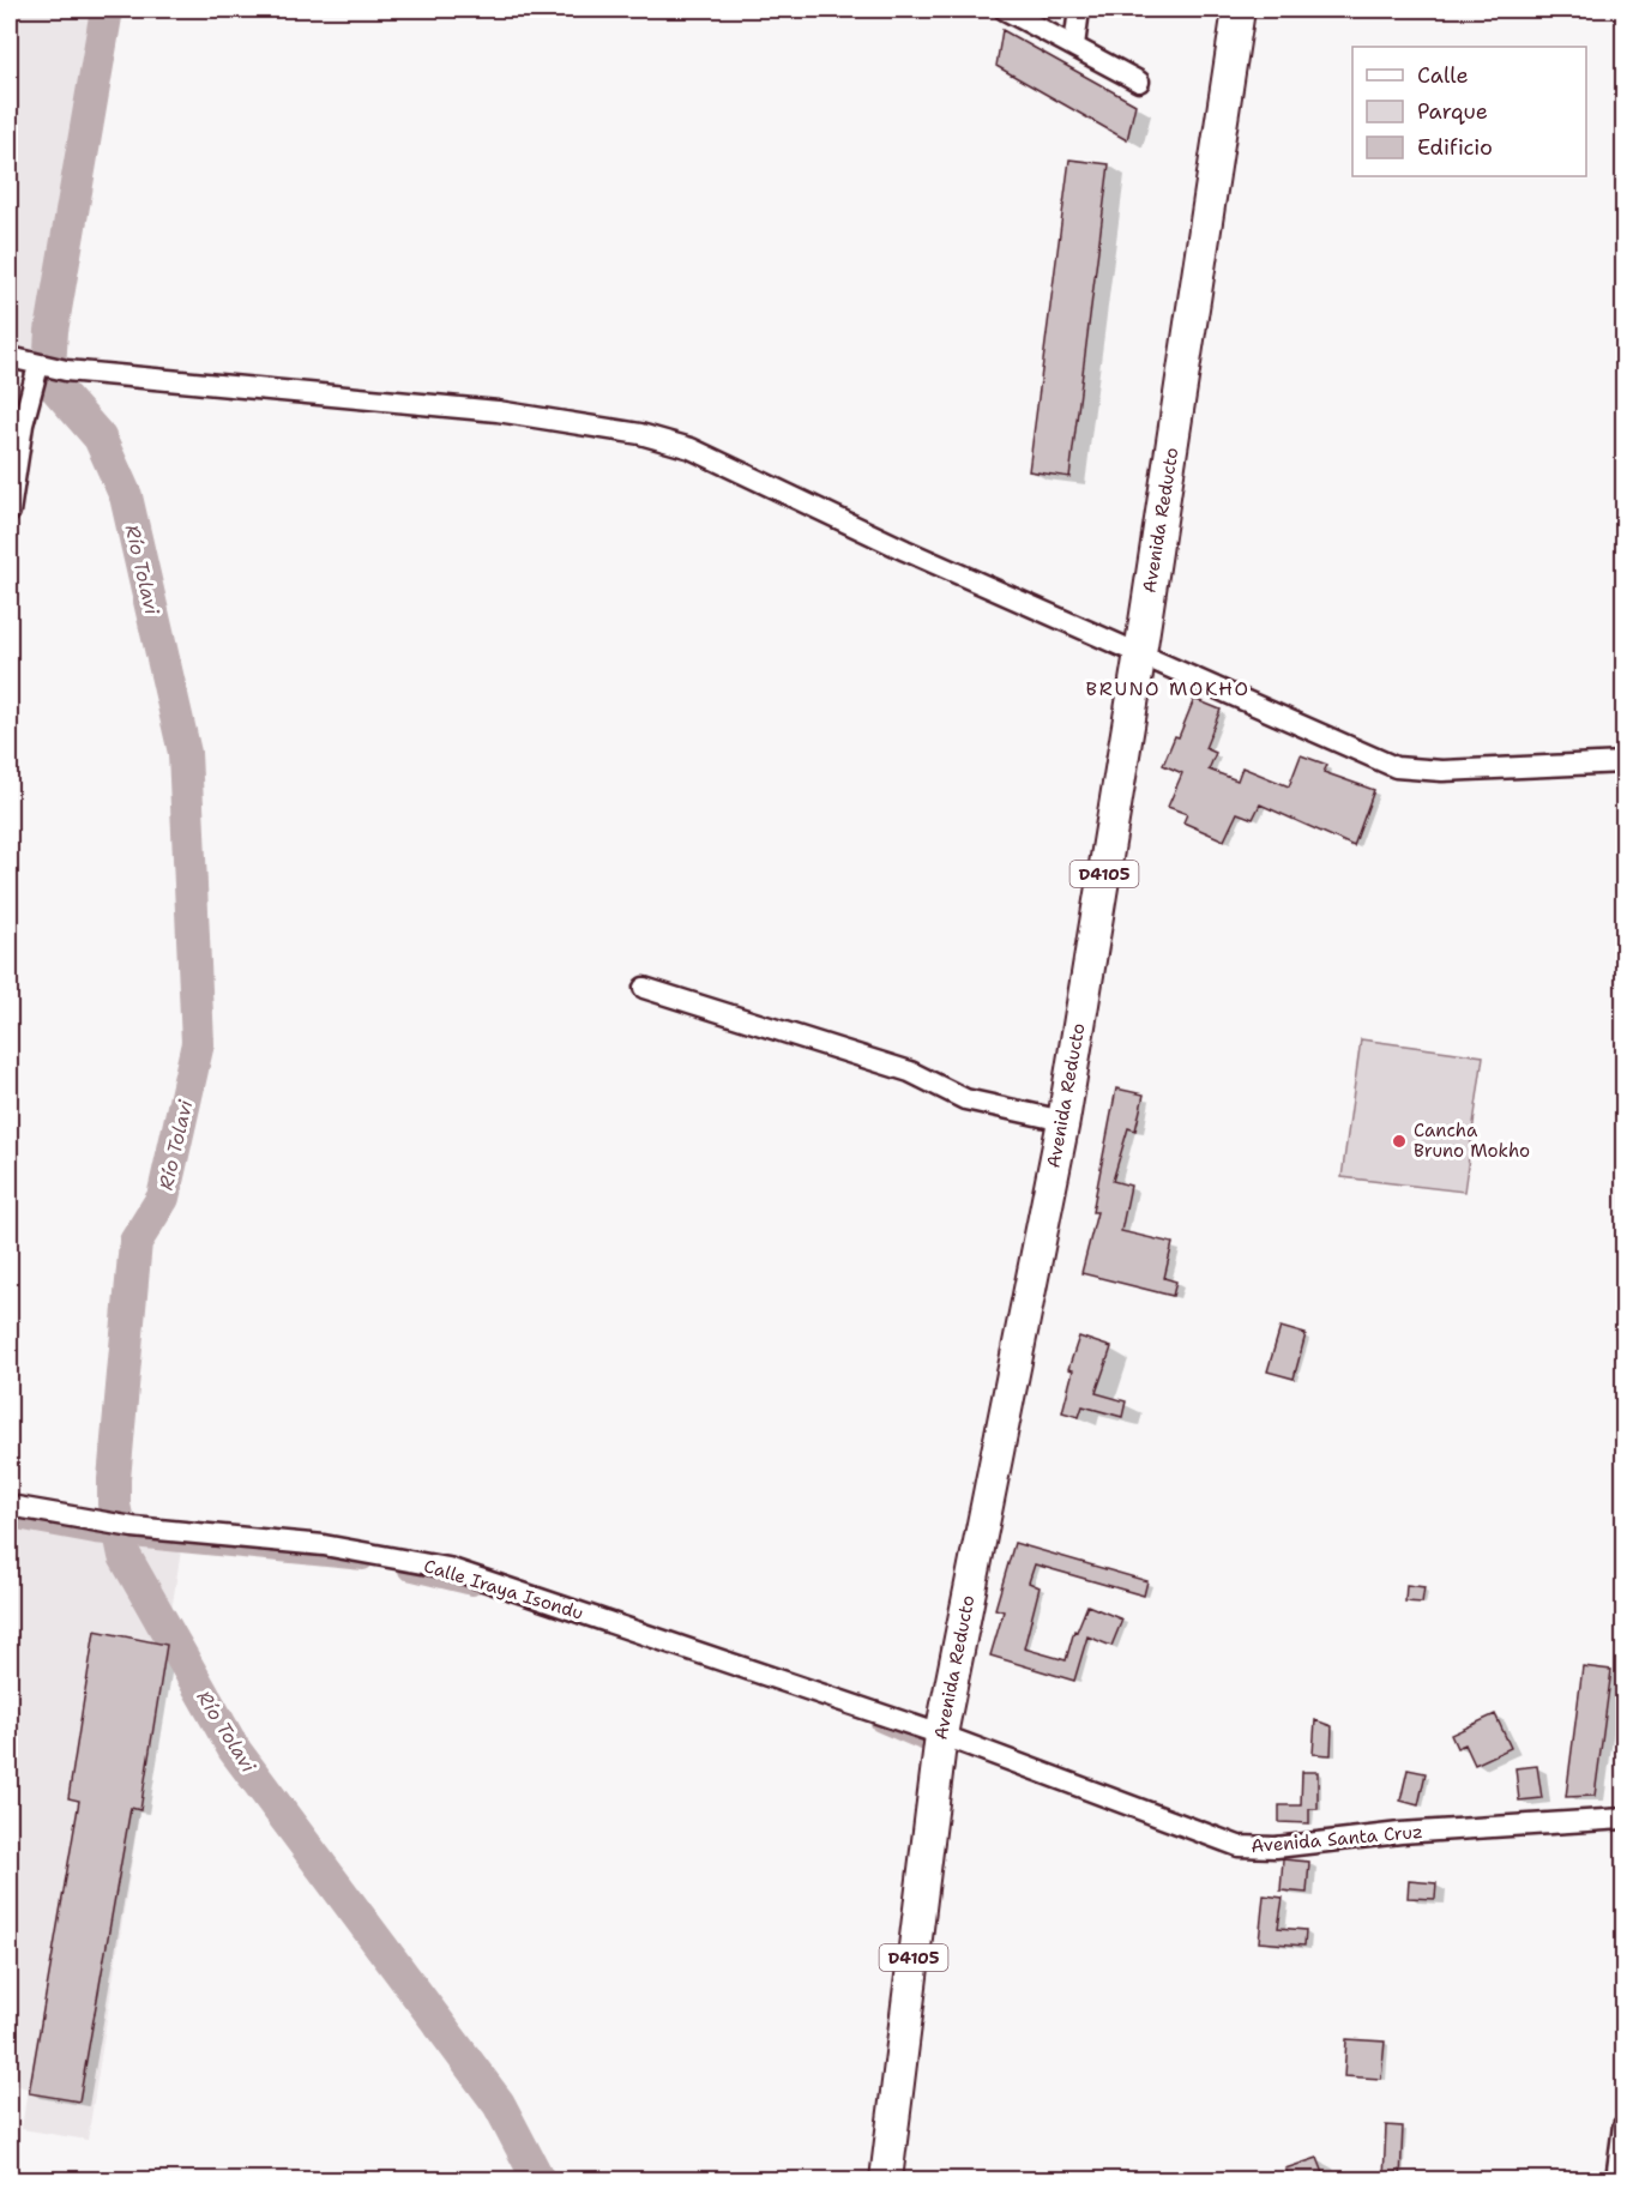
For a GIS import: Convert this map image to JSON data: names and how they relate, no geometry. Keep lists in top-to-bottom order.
{
  "streets": {
    "main road": ["Avenida Reducto", "D4105"],
    "street": ["Calle Iraya Isondu", "Avenida Santa Cruz"]
  },
  "crossings": [
    ["Avenida Reducto", "Calle Iraya Isondu"],
    ["Avenida Reducto", "Avenida Santa Cruz"],
    ["Calle Iraya Isondu", "Avenida Santa Cruz"]
  ],
  "districts": ["BRUNO MOKHO"],
  "water": ["Río Tolavi"],
  "places": ["Cancha Bruno Mokho"],
  "legend": ["Calle", "Parque", "Edificio"]
}
